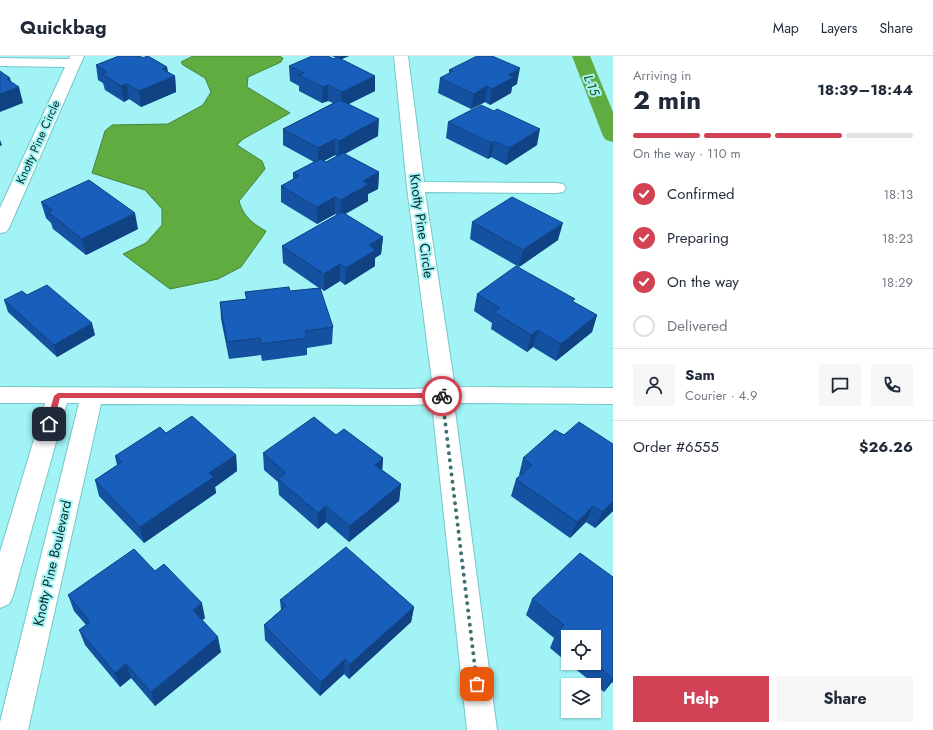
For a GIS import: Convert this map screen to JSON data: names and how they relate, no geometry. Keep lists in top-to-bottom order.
{
  "streets": {
    "street": ["Knotty Pine Circle", "Knotty Pine Boulevard"]
  },
  "water": ["L-15"],
  "page": {
    "header": "Quickbag",
    "nav": ["Map", "Layers", "Share"],
    "heading": ["2 min", "Arriving in", "18:39–18:44"],
    "panel": [
      "Sam",
      "Courier · 4.9",
      "Order #6555",
      "$26.26"
    ],
    "bar": "On the way · 110 m",
    "list": [
      ["Confirmed", "18:13"],
      ["Preparing", "18:23"],
      ["On the way", "18:29"],
      "Delivered"
    ],
    "buttons": ["Help", "Share"]
  }
}
